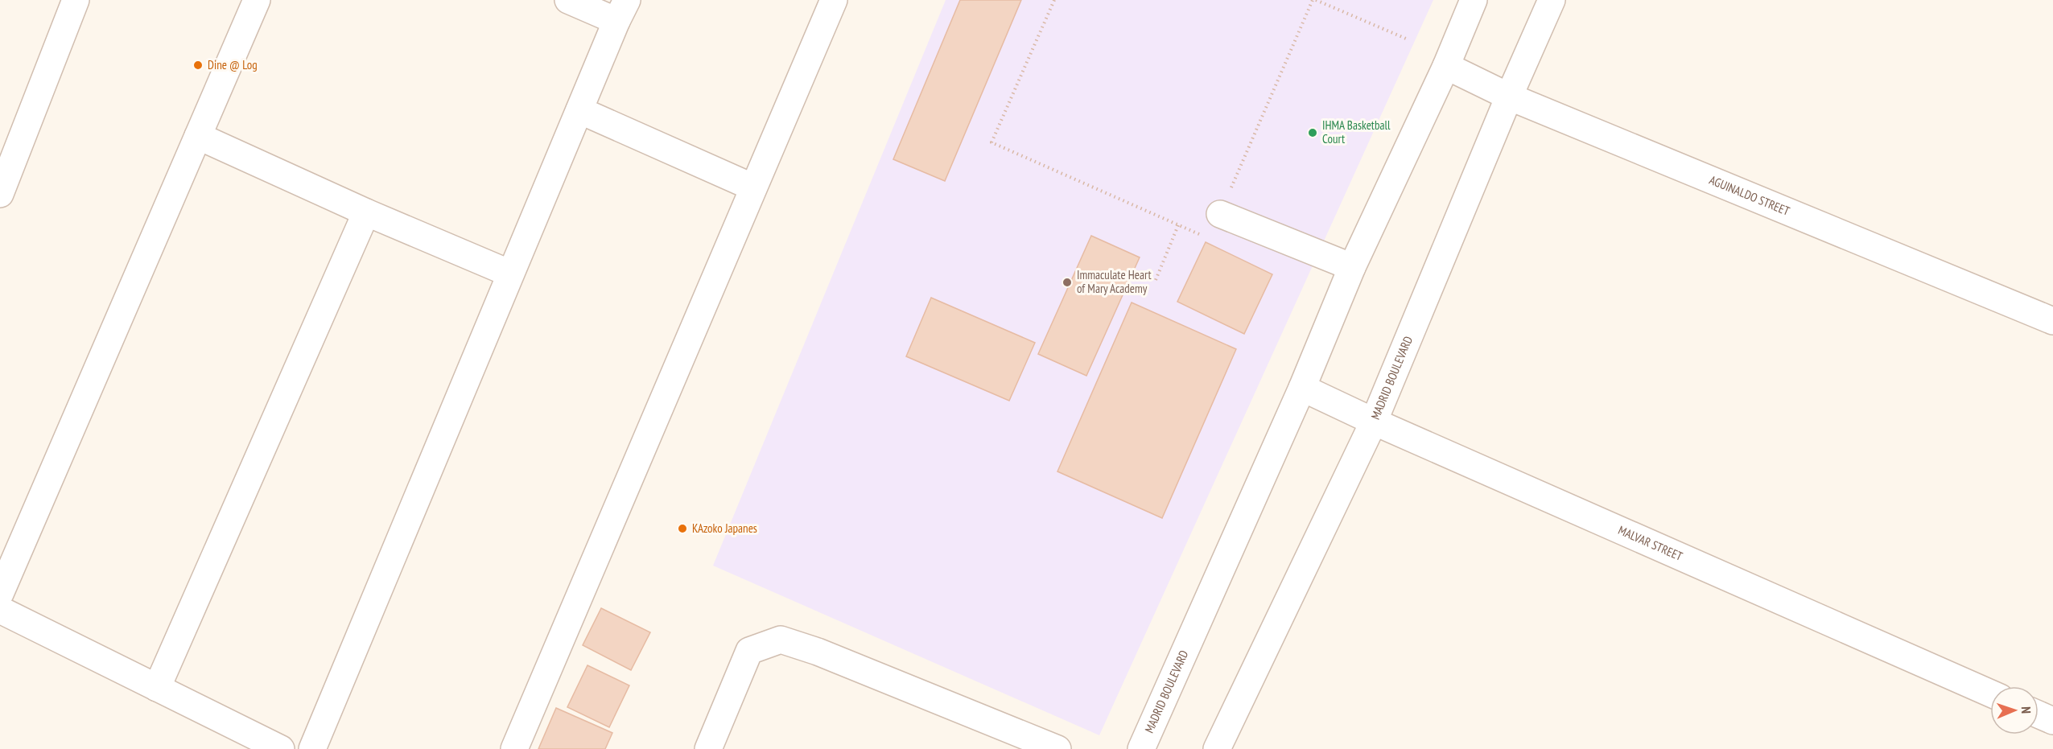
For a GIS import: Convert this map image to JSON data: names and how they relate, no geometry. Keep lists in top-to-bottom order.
{
  "streets": {
    "street": ["AGUINALDO STREET", "MADRID BOULEVARD", "MALVAR STREET"]
  },
  "crossings": [
    ["AGUINALDO STREET", "MADRID BOULEVARD"],
    ["MADRID BOULEVARD", "MALVAR STREET"]
  ],
  "places": [
    "Dine @ Log",
    "IHMA Basketball Court",
    "Immaculate Heart of Mary Academy",
    "KAzoko Japanes"
  ],
  "north": "right"
}
